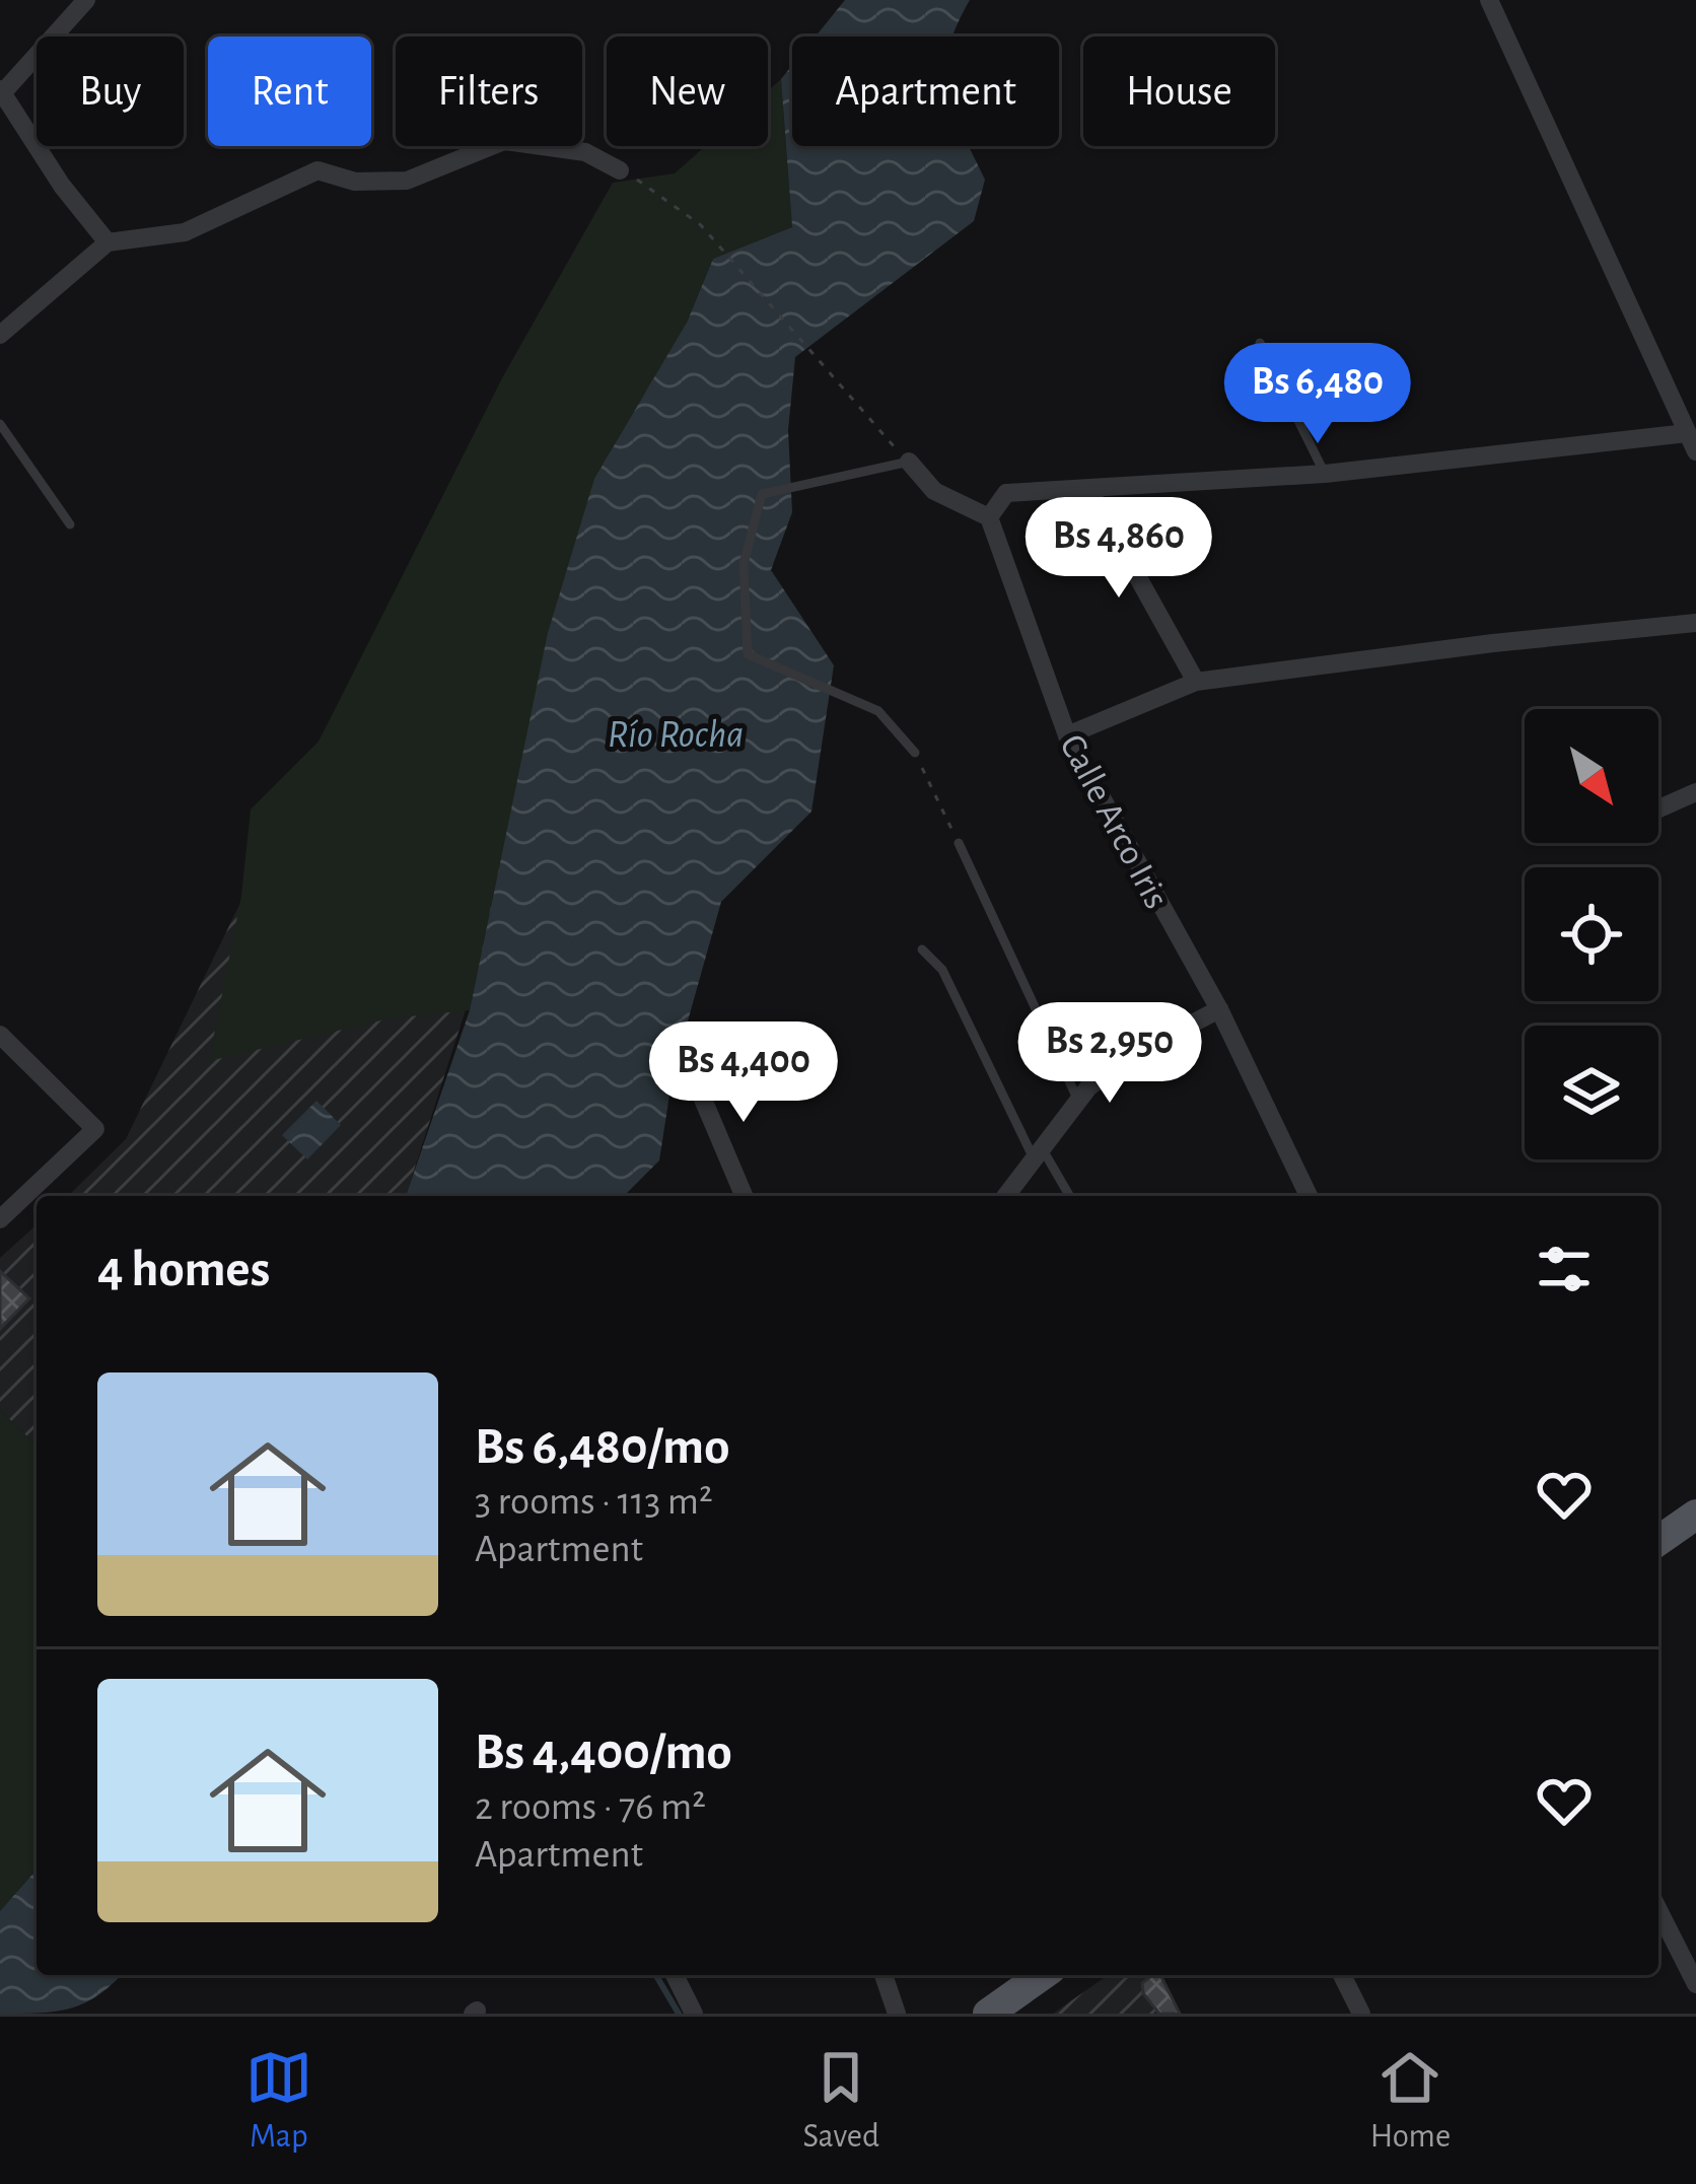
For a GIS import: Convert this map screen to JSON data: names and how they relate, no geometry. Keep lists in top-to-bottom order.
{
  "streets": {
    "street": ["Calle Arco Iris"]
  },
  "water": ["Río Rocha"],
  "north": "bottom right",
  "page": {
    "chip": [
      "Buy",
      "Rent",
      "Filters",
      "New",
      "Apartment",
      "House"
    ],
    "price": [
      "Bs 6,480",
      "Bs 4,860",
      "Bs 2,950",
      "Bs 4,400"
    ],
    "heading": "4 homes",
    "list": [
      {
        "name": "Bs 6,480/mo",
        "note": "3 rooms · 113 m² · Apartment"
      },
      {
        "name": "Bs 4,400/mo",
        "note": "2 rooms · 76 m² · Apartment"
      }
    ],
    "tabs": ["Map", "Saved", "Home"]
  }
}
